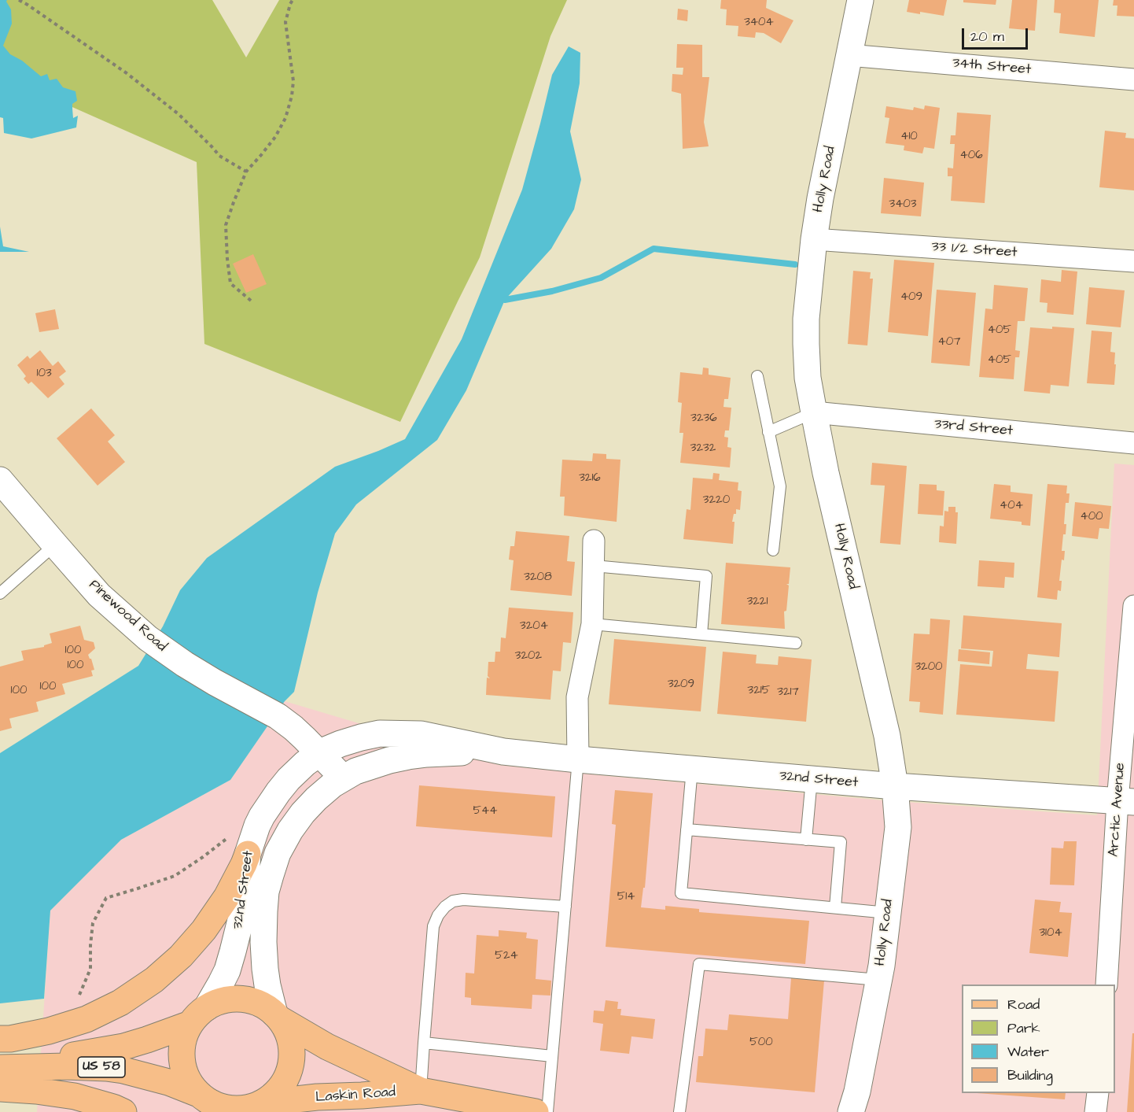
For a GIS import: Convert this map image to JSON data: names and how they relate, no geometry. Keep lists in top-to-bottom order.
{
  "streets": {
    "main road": ["US 58", "Laskin Road"],
    "street": [
      "34th Street",
      "Holly Road",
      "33 1/2 Street",
      "33rd Street",
      "Pinewood Road",
      "32nd Street",
      "Arctic Avenue"
    ]
  },
  "crossings": [
    ["34th Street", "Holly Road"],
    ["Holly Road", "33 1/2 Street"],
    ["Holly Road", "33rd Street"],
    ["Holly Road", "32nd Street"],
    ["Pinewood Road", "32nd Street"],
    ["32nd Street", "Arctic Avenue"],
    ["32nd Street", "US 58"],
    ["32nd Street", "Laskin Road"],
    ["US 58", "Laskin Road"]
  ],
  "house_numbers": [
    "3404",
    "410",
    "406",
    "3403",
    "409",
    "405",
    "407",
    "405",
    "103",
    "3236",
    "3232",
    "3216",
    "3220",
    "404",
    "400",
    "3208",
    "3221",
    "3204",
    "100",
    "3202",
    "100",
    "3200",
    "3209",
    "100",
    "100",
    "3215",
    "3217",
    "544",
    "514",
    "3104",
    "524",
    "500"
  ],
  "legend": [
    "Road",
    "Park",
    "Water",
    "Building"
  ],
  "scale_bar": "20 m"
}
